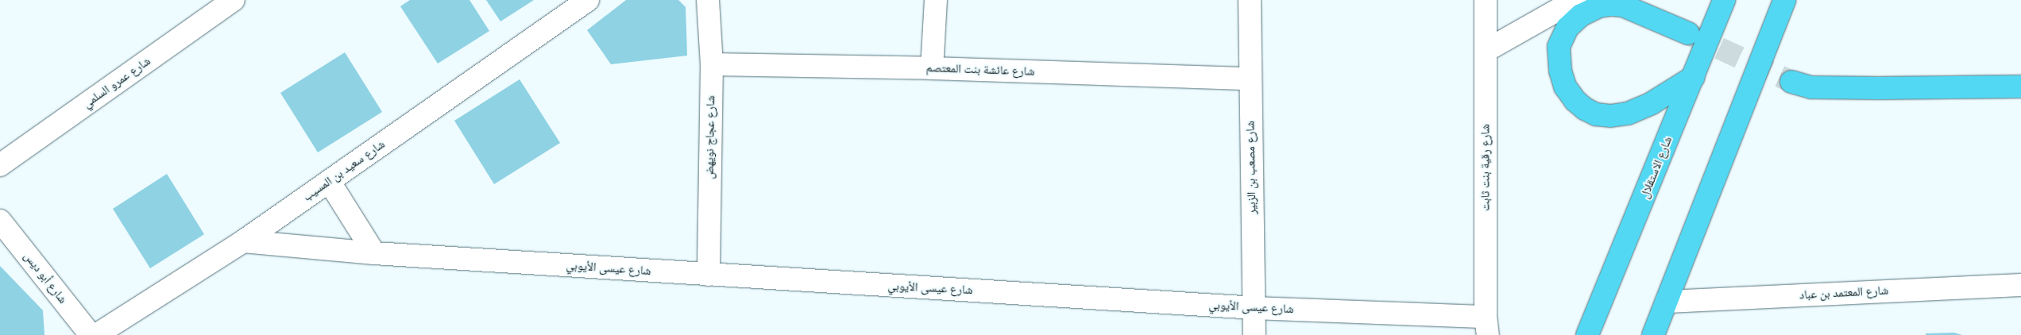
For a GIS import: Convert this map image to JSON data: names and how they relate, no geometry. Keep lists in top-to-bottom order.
{
  "streets": {
    "highway": ["شارع الاستقلال"],
    "street": [
      "شارع عائشة بنت المعتصم",
      "شارع عمرو السلمي",
      "شارع عجاج نويهض",
      "شارع مصعب بن الزبير",
      "شارع رقية بنت ثابت",
      "شارع سعيد بن المسيب",
      "شارع عيسى الأيوبي",
      "شارع أبو ديس",
      "شارع المعتمد بن عباد"
    ]
  },
  "crossings": [
    ["شارع عائشة بنت المعتصم", "شارع عجاج نويهض"],
    ["شارع عائشة بنت المعتصم", "شارع مصعب بن الزبير"],
    ["شارع عجاج نويهض", "شارع عيسى الأيوبي"],
    ["شارع مصعب بن الزبير", "شارع عيسى الأيوبي"],
    ["شارع رقية بنت ثابت", "شارع عيسى الأيوبي"],
    ["شارع سعيد بن المسيب", "شارع عيسى الأيوبي"]
  ]
}
